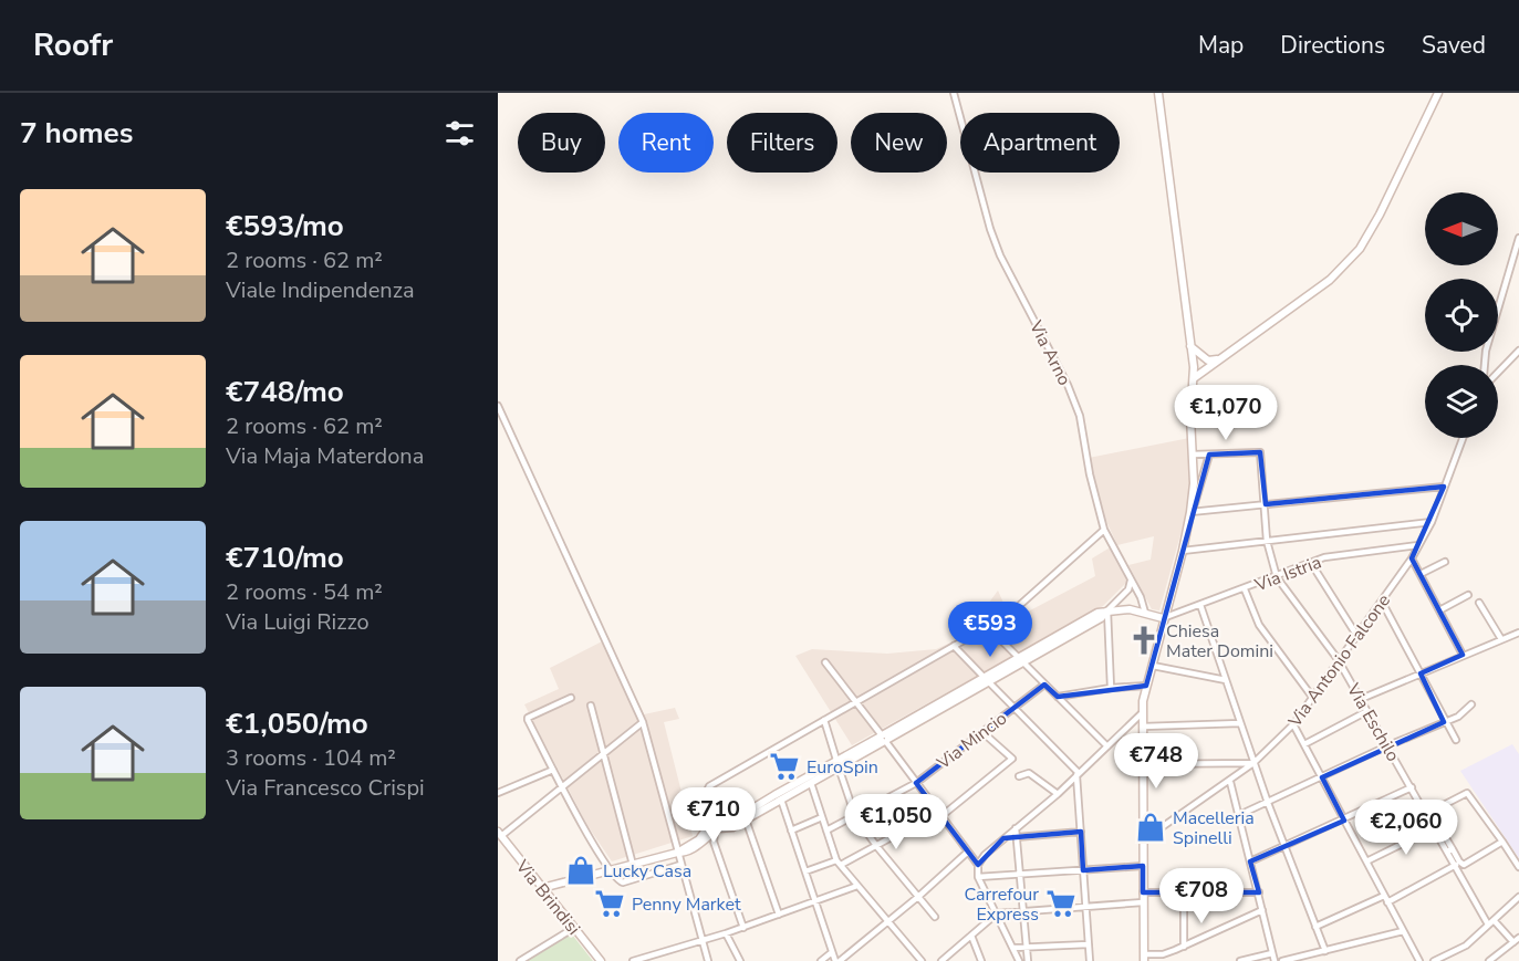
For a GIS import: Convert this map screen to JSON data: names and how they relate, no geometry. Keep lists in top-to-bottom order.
{
  "streets": {
    "main road": ["Via Brindisi"],
    "street": [
      "Via Arno",
      "Via Istria",
      "Via Antonio Falcone",
      "Via Eschilo",
      "Via Mincio"
    ]
  },
  "crossings": [
    ["Via Istria", "Via Antonio Falcone"],
    ["Via Istria", "Via Eschilo"],
    ["Via Antonio Falcone", "Via Eschilo"]
  ],
  "places": {
    "church": ["Chiesa Mater Domini"],
    "supermarket": ["EuroSpin", "Penny Market", "Carrefour Express"],
    "shop": ["Macelleria Spinelli", "Lucky Casa"]
  },
  "north": "left",
  "page": {
    "header": "Roofr",
    "nav": ["Map", "Directions", "Saved"],
    "heading": "7 homes",
    "chip": [
      "Buy",
      "Rent",
      "Filters",
      "New",
      "Apartment"
    ],
    "list": [
      {
        "name": "€593/mo",
        "note": "2 rooms · 62 m² · Viale Indipendenza"
      },
      {
        "name": "€748/mo",
        "note": "2 rooms · 62 m² · Via Maja Materdona"
      },
      {
        "name": "€710/mo",
        "note": "2 rooms · 54 m² · Via Luigi Rizzo"
      },
      {
        "name": "€1,050/mo",
        "note": "3 rooms · 104 m² · Via Francesco Crispi"
      }
    ],
    "price": [
      "€1,070",
      "€593",
      "€748",
      "€710",
      "€1,050",
      "€2,060",
      "€708"
    ]
  }
}
